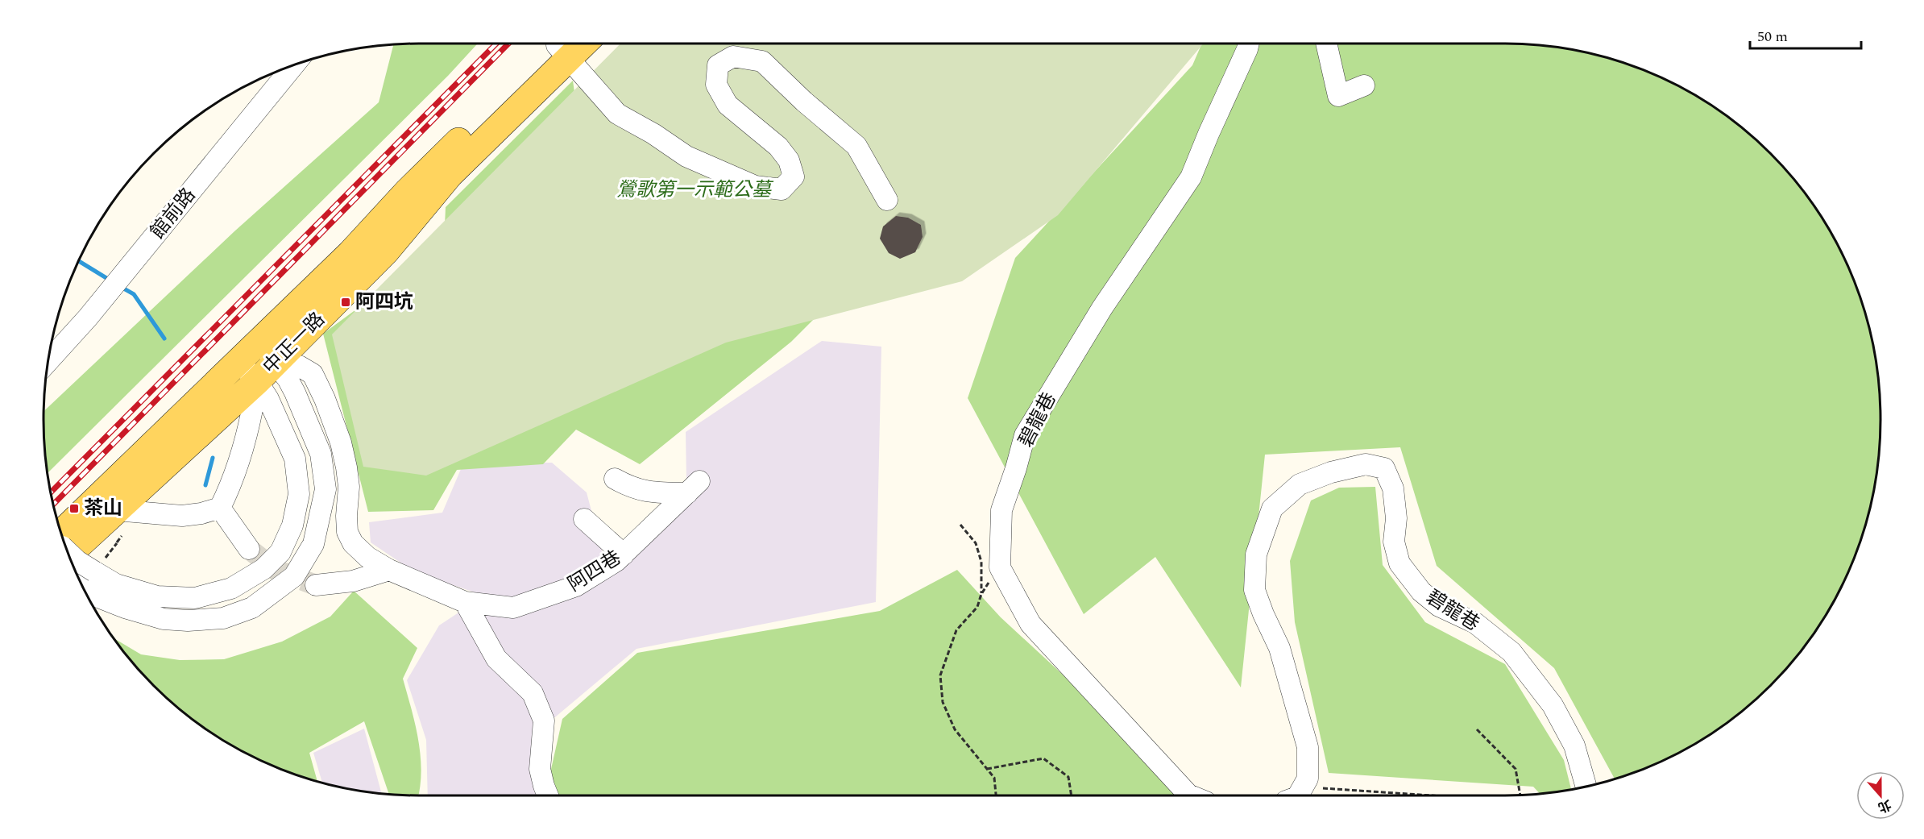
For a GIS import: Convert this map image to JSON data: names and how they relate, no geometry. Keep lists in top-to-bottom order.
{
  "streets": {
    "main road": ["中正一路"],
    "street": ["館前路", "碧龍巷", "阿四巷"]
  },
  "crossings": [
    ["中正一路", "阿四巷"]
  ],
  "parks": ["鶯歌第一示範公墓"],
  "places": {
    "transit": ["阿四坑", "茶山"]
  },
  "scale_bar": "50 m",
  "north": "bottom"
}
